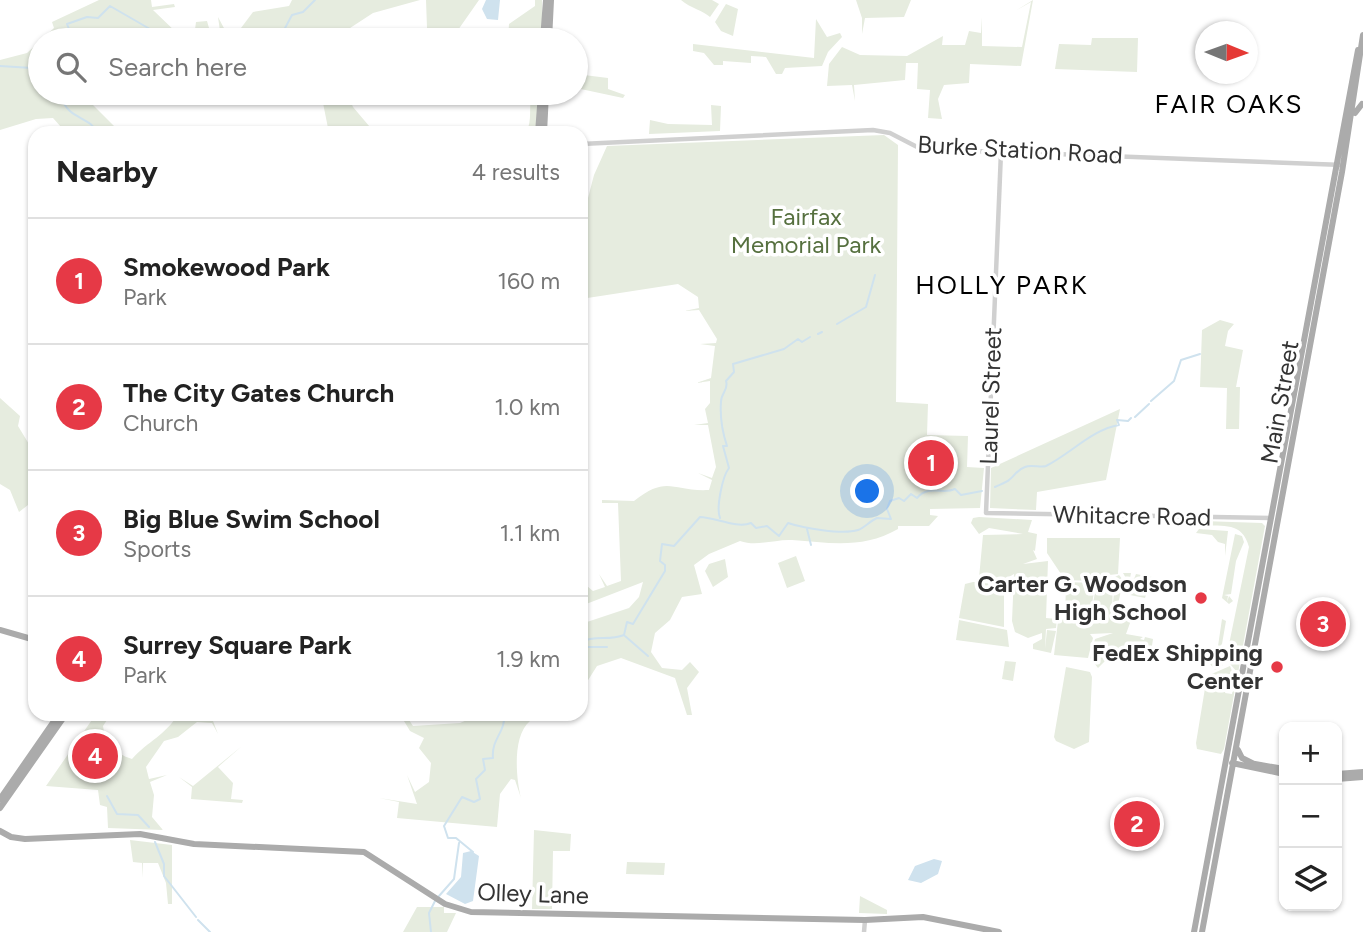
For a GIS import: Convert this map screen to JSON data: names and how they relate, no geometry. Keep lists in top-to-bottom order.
{
  "streets": {
    "main road": ["Main Street", "Olley Lane"],
    "street": ["Burke Station Road", "Laurel Street", "Whitacre Road"]
  },
  "crossings": [
    ["Burke Station Road", "Laurel Street"],
    ["Burke Station Road", "Main Street"],
    ["Laurel Street", "Whitacre Road"],
    ["Main Street", "Whitacre Road"]
  ],
  "districts": ["FAIR OAKS", "HOLLY PARK"],
  "parks": ["Fairfax Memorial Park"],
  "places": ["Carter G. Woodson High School", "FedEx Shipping Center"],
  "north": "right",
  "page": {
    "search": "Search here",
    "heading": ["Nearby", "4 results"],
    "list": [
      {
        "mark": "1",
        "name": "Smokewood Park",
        "note": "Park",
        "value": "160 m"
      },
      {
        "mark": "2",
        "name": "The City Gates Church",
        "note": "Church",
        "value": "1.0 km"
      },
      {
        "mark": "3",
        "name": "Big Blue Swim School",
        "note": "Sports",
        "value": "1.1 km"
      },
      {
        "mark": "4",
        "name": "Surrey Square Park",
        "note": "Park",
        "value": "1.9 km"
      }
    ],
    "pins": [
      "1",
      "3",
      "4",
      "2"
    ],
    "map_buttons": ["+", "−"]
  }
}
